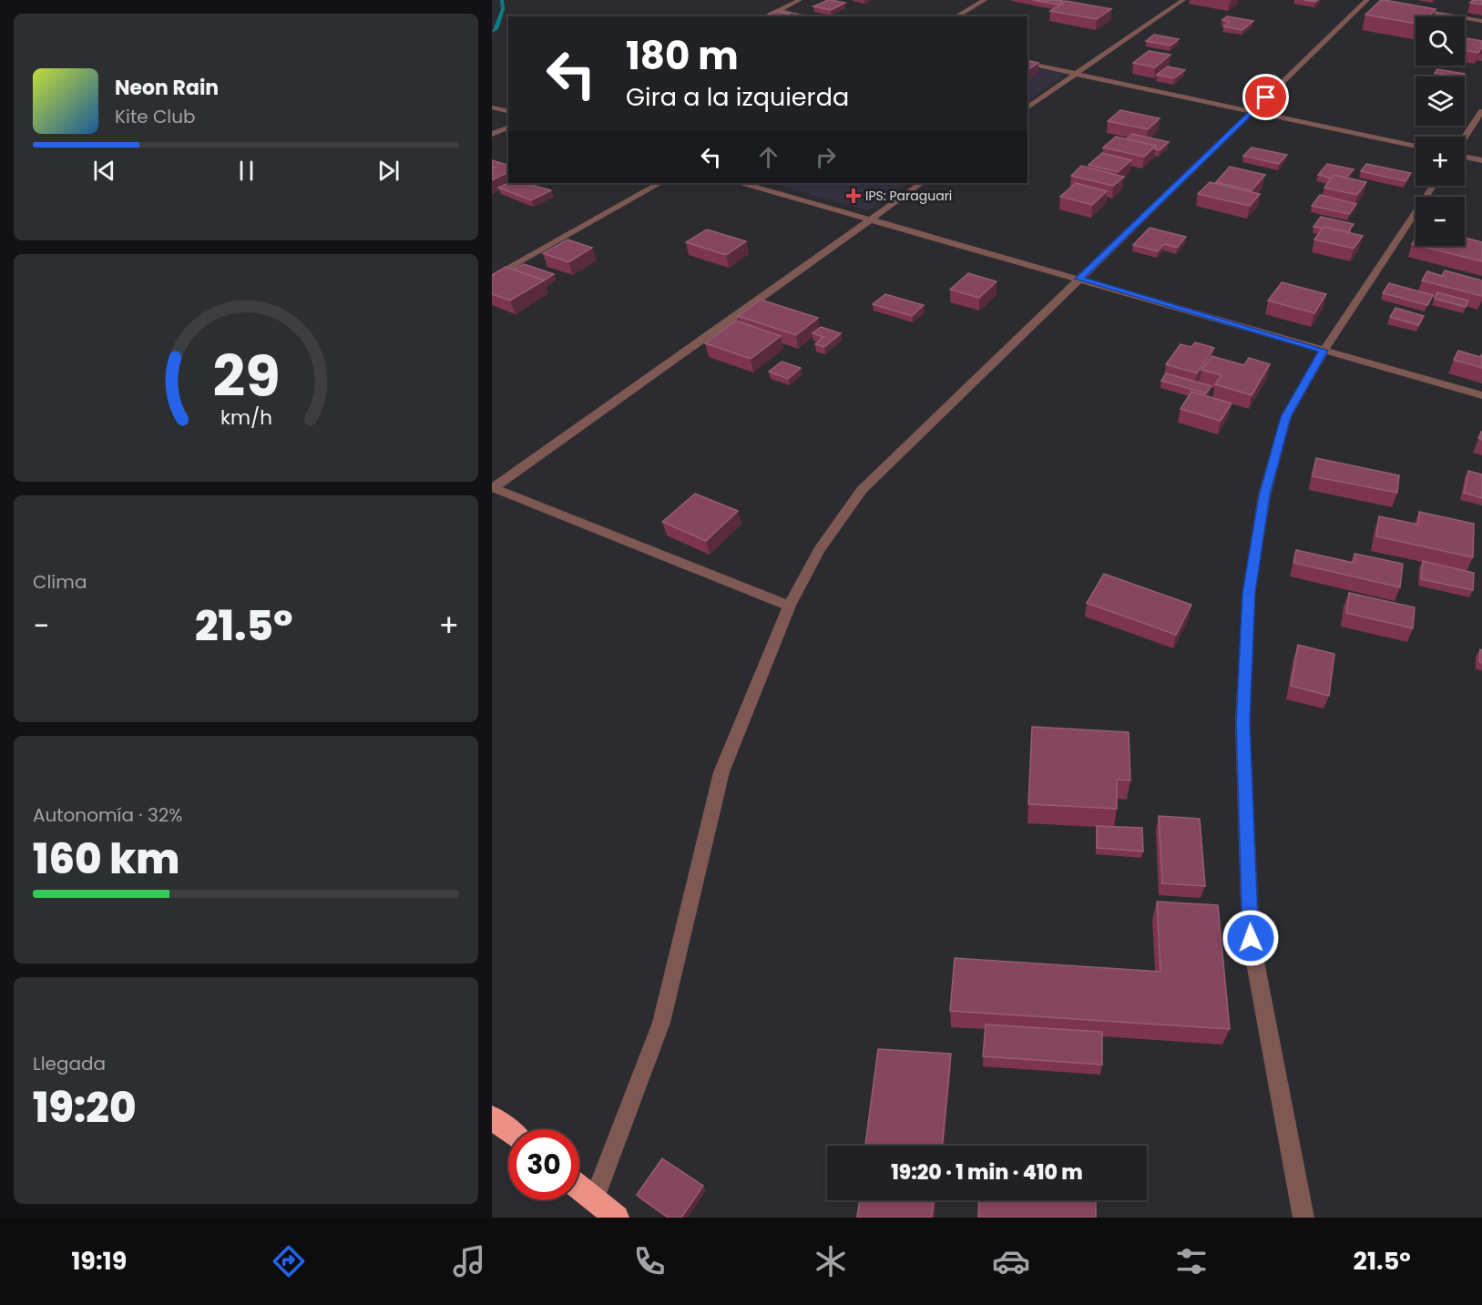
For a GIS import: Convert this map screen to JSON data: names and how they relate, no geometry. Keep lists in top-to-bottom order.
{
  "places": {
    "health": ["IPS: Paraguari"]
  },
  "page": {
    "map_buttons": ["+", "−"],
    "turn": ["180 m", "Gira a la izquierda"],
    "song": ["Neon Rain", "Kite Club"],
    "tile": [
      "Clima",
      ["Autonomía · 32%", "160 km"],
      ["Llegada", "19:20"]
    ],
    "heat": ["−", "21.5°", "+"],
    "limit": "30",
    "trip": "19:20 · 1 min · 410 m",
    "tabs": ["19:19", "21.5°"],
    "gauge": ["29", "km/h"]
  }
}
